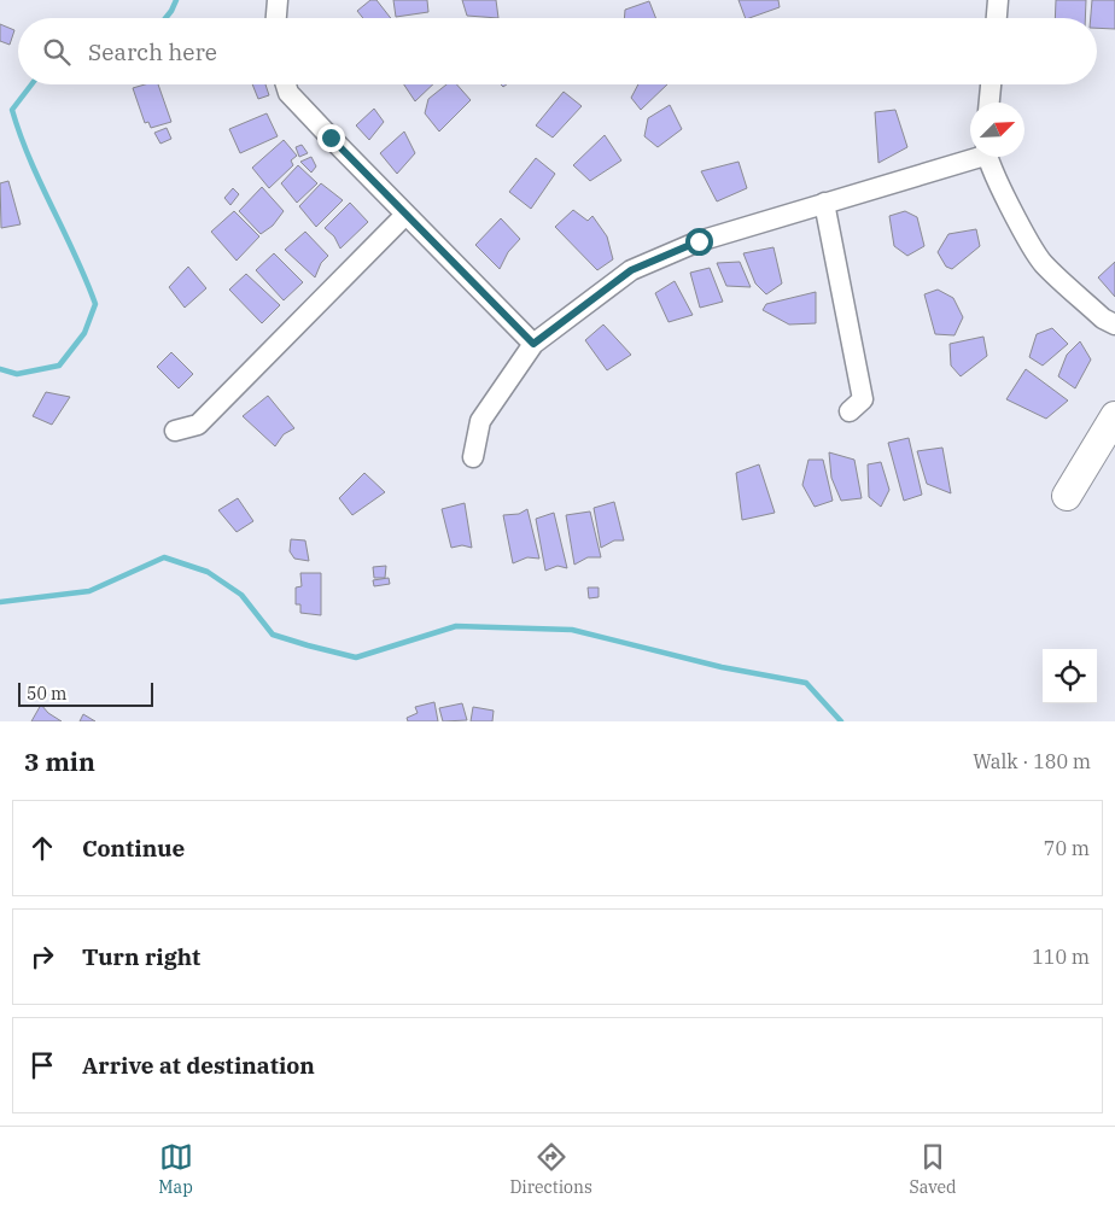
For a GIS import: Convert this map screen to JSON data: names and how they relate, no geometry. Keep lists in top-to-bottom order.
{
  "scale_bar": "50 m",
  "north": "top right",
  "page": {
    "search": "Search here",
    "scale": "50 m",
    "heading": ["3 min", "Walk · 180 m"],
    "list": [
      ["Continue", "70 m"],
      ["Turn right", "110 m"],
      "Arrive at destination"
    ],
    "nav": ["Map", "Directions", "Saved"]
  }
}
